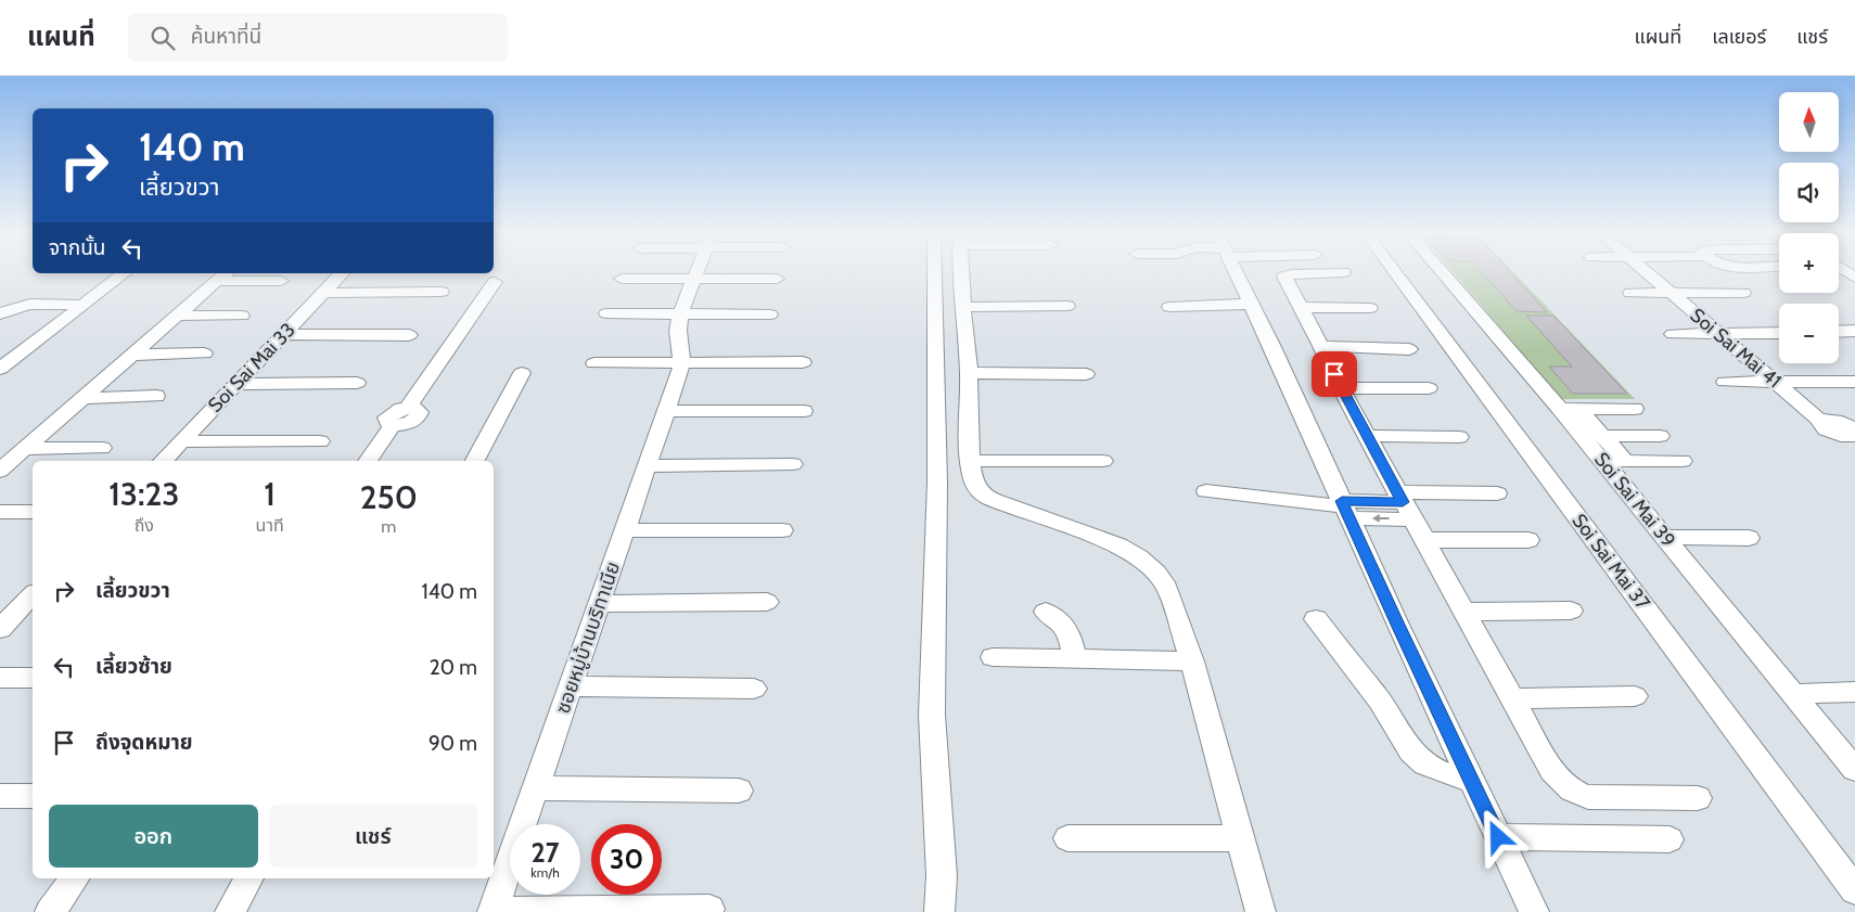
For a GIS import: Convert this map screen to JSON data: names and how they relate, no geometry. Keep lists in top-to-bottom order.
{
  "streets": {
    "street": [
      "Soi Sai Mai 41",
      "Soi Sai Mai 33",
      "Soi Sai Mai 39",
      "Soi Sai Mai 37",
      "ซอยหมู่บ้านบริทาเนีย"
    ]
  },
  "north": "top",
  "page": {
    "header": "แผนที่",
    "search": "ค้นหาที่นี่",
    "nav": ["แผนที่", "เลเยอร์", "แชร์"],
    "map_buttons": ["+", "−"],
    "turn": ["140 m", "เลี้ยวขวา"],
    "then": "จากนั้น",
    "eta": [
      "13:23",
      "ถึง",
      "1",
      "นาที",
      "250",
      "m"
    ],
    "list": [
      {
        "name": "เลี้ยวขวา",
        "value": "140 m"
      },
      {
        "name": "เลี้ยวซ้าย",
        "value": "20 m"
      },
      {
        "name": "ถึงจุดหมาย",
        "value": "90 m"
      }
    ],
    "buttons": ["ออก", "แชร์"],
    "speed": "27 km/h",
    "limit": "30"
  }
}
